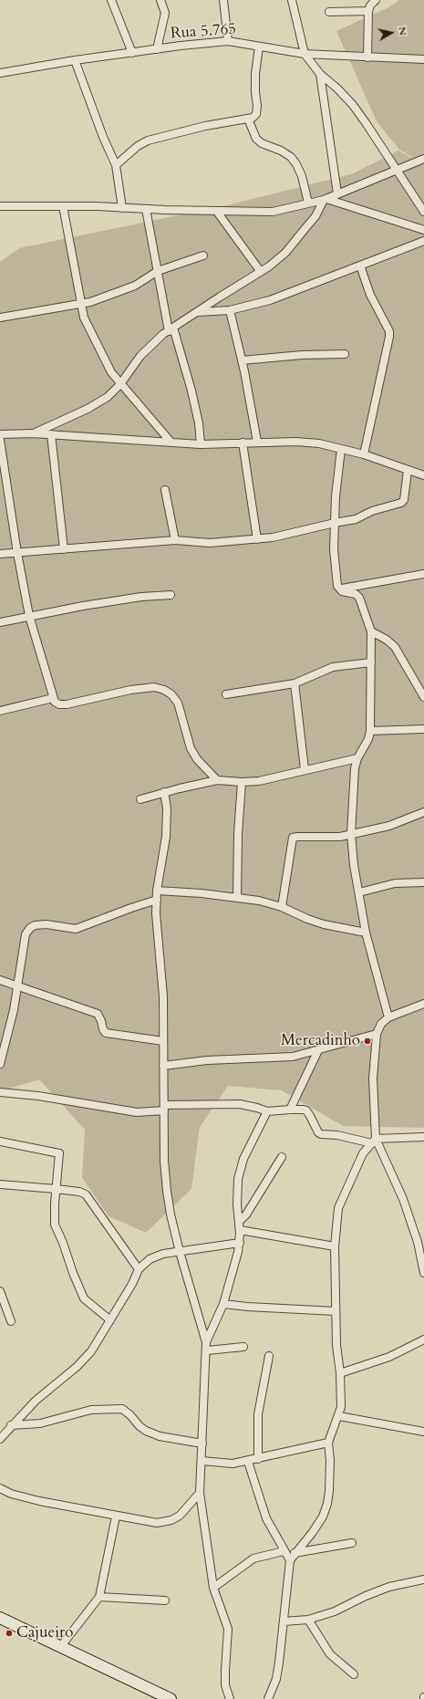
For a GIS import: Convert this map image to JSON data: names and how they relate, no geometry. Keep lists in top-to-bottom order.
{
  "streets": {
    "street": ["Rua 5.765"]
  },
  "places": ["Mercadinho", "Cajueiro"],
  "north": "right"
}
